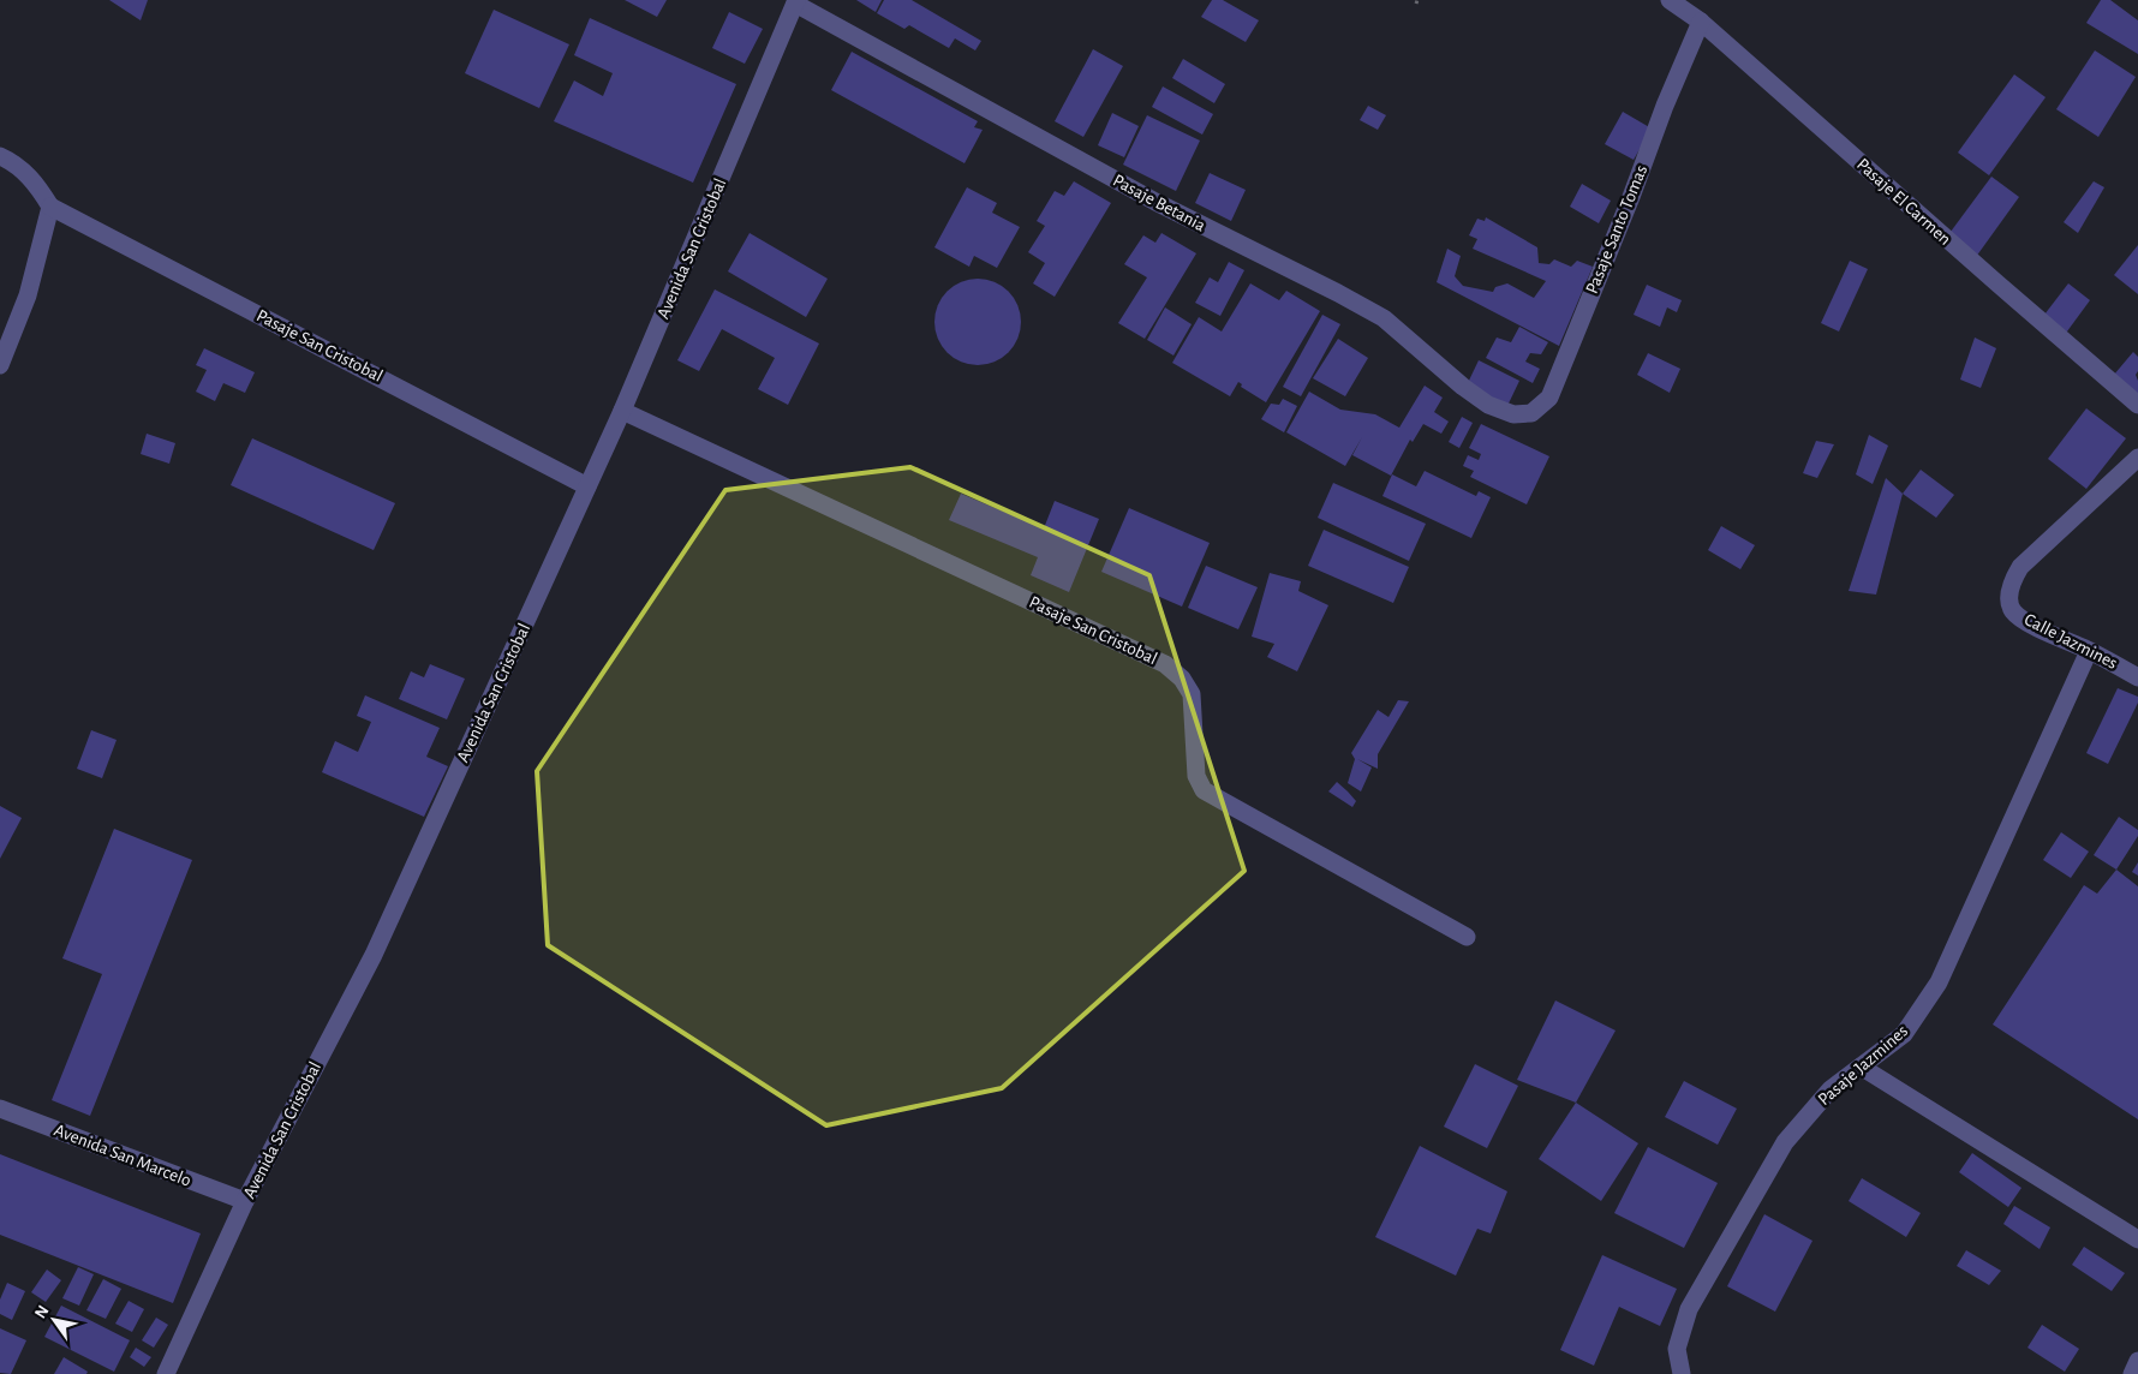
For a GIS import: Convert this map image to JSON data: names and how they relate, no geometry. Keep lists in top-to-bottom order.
{
  "streets": {
    "street": [
      "Pasaje El Carmen",
      "Pasaje Betania",
      "Pasaje Santo Tomas",
      "Avenida San Cristobal",
      "Pasaje San Cristobal",
      "Calle Jazmines",
      "Pasaje Jazmines",
      "Avenida San Marcelo"
    ]
  },
  "crossings": [
    ["Pasaje El Carmen", "Pasaje Santo Tomas"],
    ["Pasaje Betania", "Pasaje Santo Tomas"],
    ["Pasaje Betania", "Avenida San Cristobal"],
    ["Avenida San Cristobal", "Pasaje San Cristobal"],
    ["Avenida San Cristobal", "Avenida San Marcelo"],
    ["Calle Jazmines", "Pasaje Jazmines"]
  ],
  "north": "top left"
}
